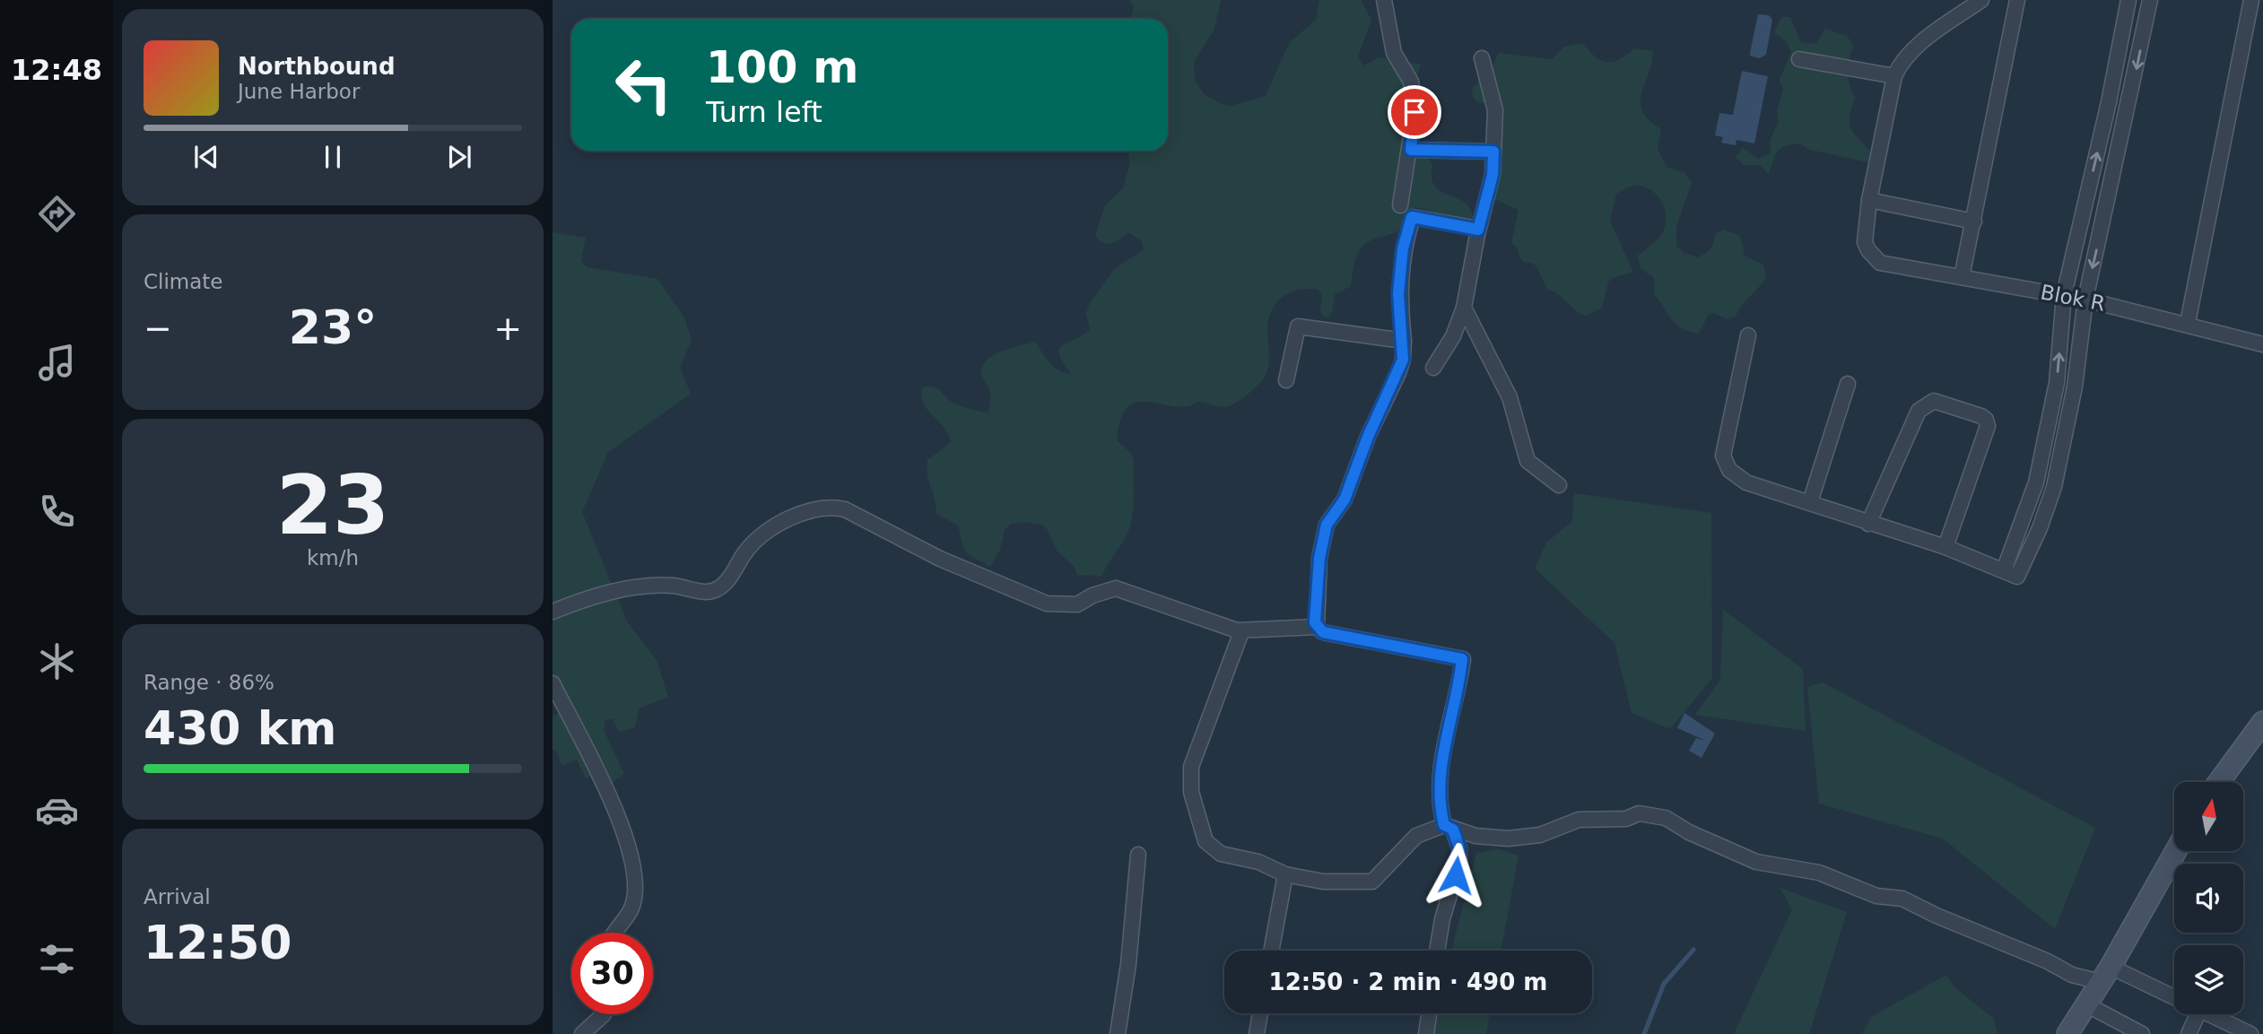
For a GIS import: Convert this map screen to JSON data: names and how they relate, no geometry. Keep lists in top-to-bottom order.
{
  "streets": {
    "street": ["Blok R"]
  },
  "north": "top",
  "page": {
    "tabs": "12:48",
    "turn": ["100 m", "Turn left"],
    "song": ["Northbound", "June Harbor"],
    "tile": [
      "Climate",
      ["23", "km/h"],
      ["Range · 86%", "430 km"],
      ["Arrival", "12:50"]
    ],
    "heat": ["−", "23°", "+"],
    "limit": "30",
    "trip": "12:50 · 2 min · 490 m"
  }
}
